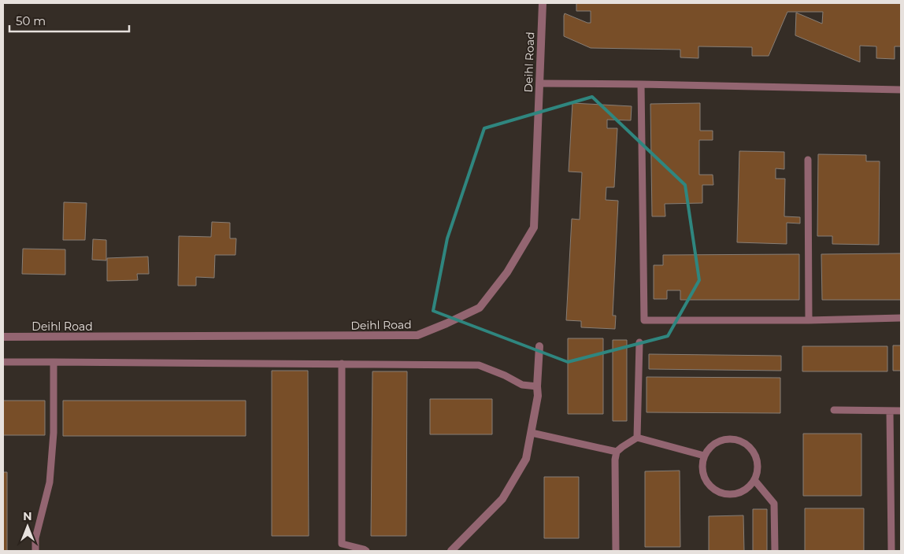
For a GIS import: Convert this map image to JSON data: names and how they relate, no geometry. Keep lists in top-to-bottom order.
{
  "streets": {
    "street": ["Deihl Road"]
  },
  "scale_bar": "50 m",
  "north": "top"
}
